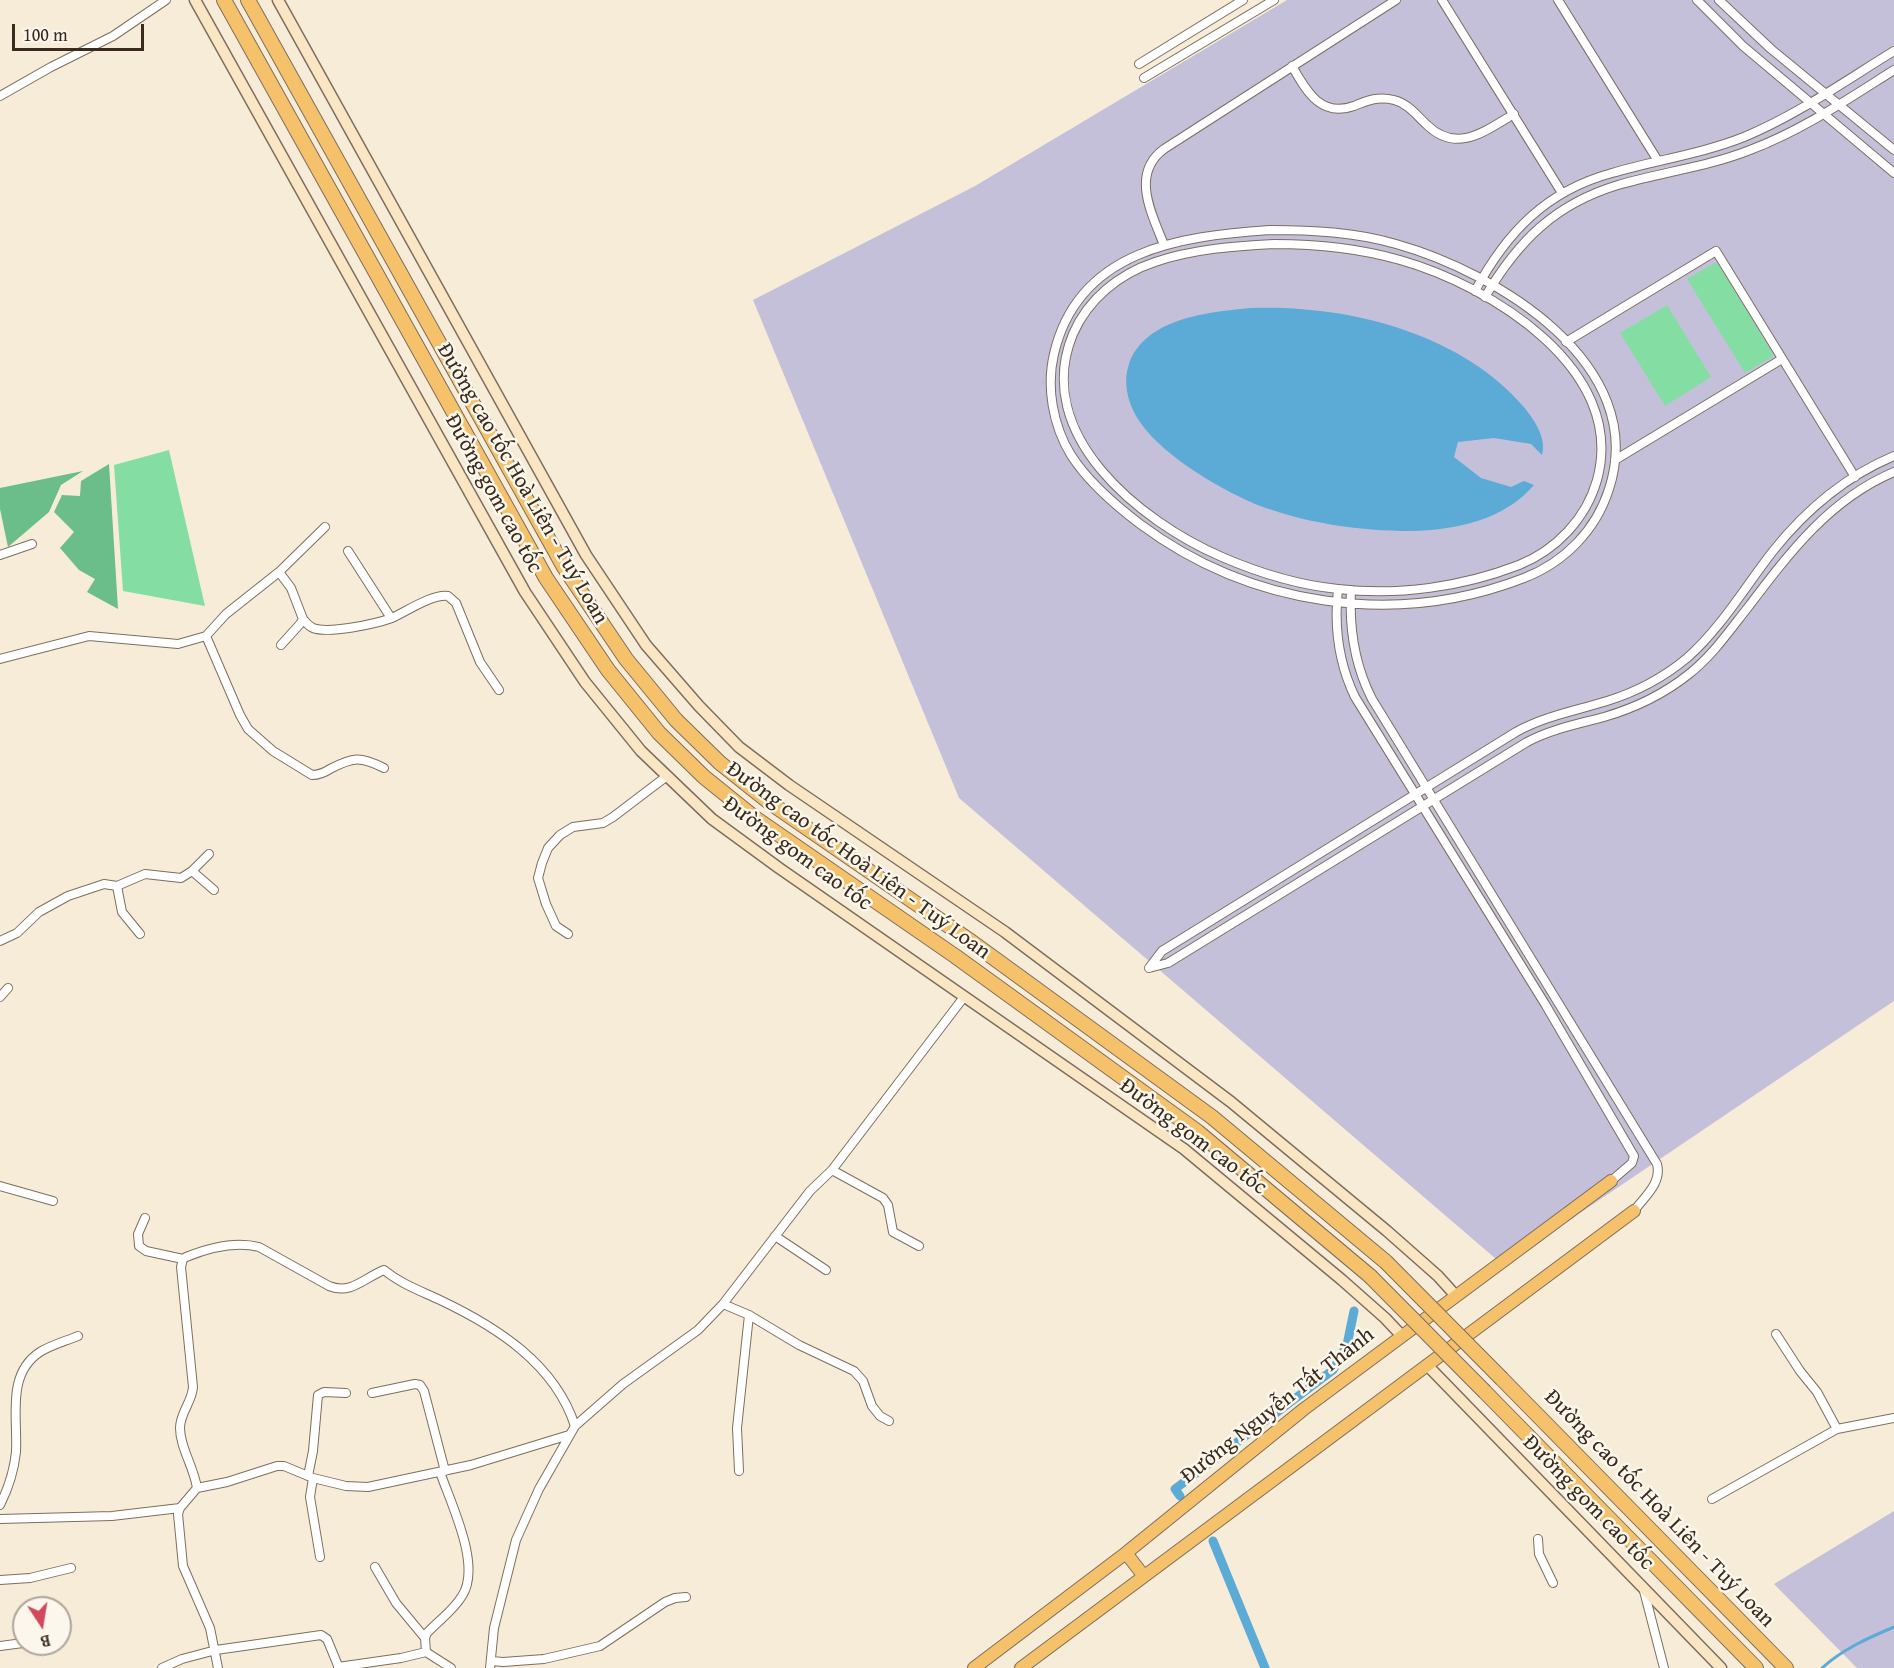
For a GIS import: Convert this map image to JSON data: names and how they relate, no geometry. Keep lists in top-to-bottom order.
{
  "streets": {
    "highway": ["Đường cao tốc Hoà Liên - Tuý Loan"],
    "main road": ["Đường gom cao tốc", "Đường Nguyễn Tất Thành"]
  },
  "crossings": [
    ["Đường gom cao tốc", "Đường Nguyễn Tất Thành"]
  ],
  "scale_bar": "100 m",
  "north": "bottom"
}
